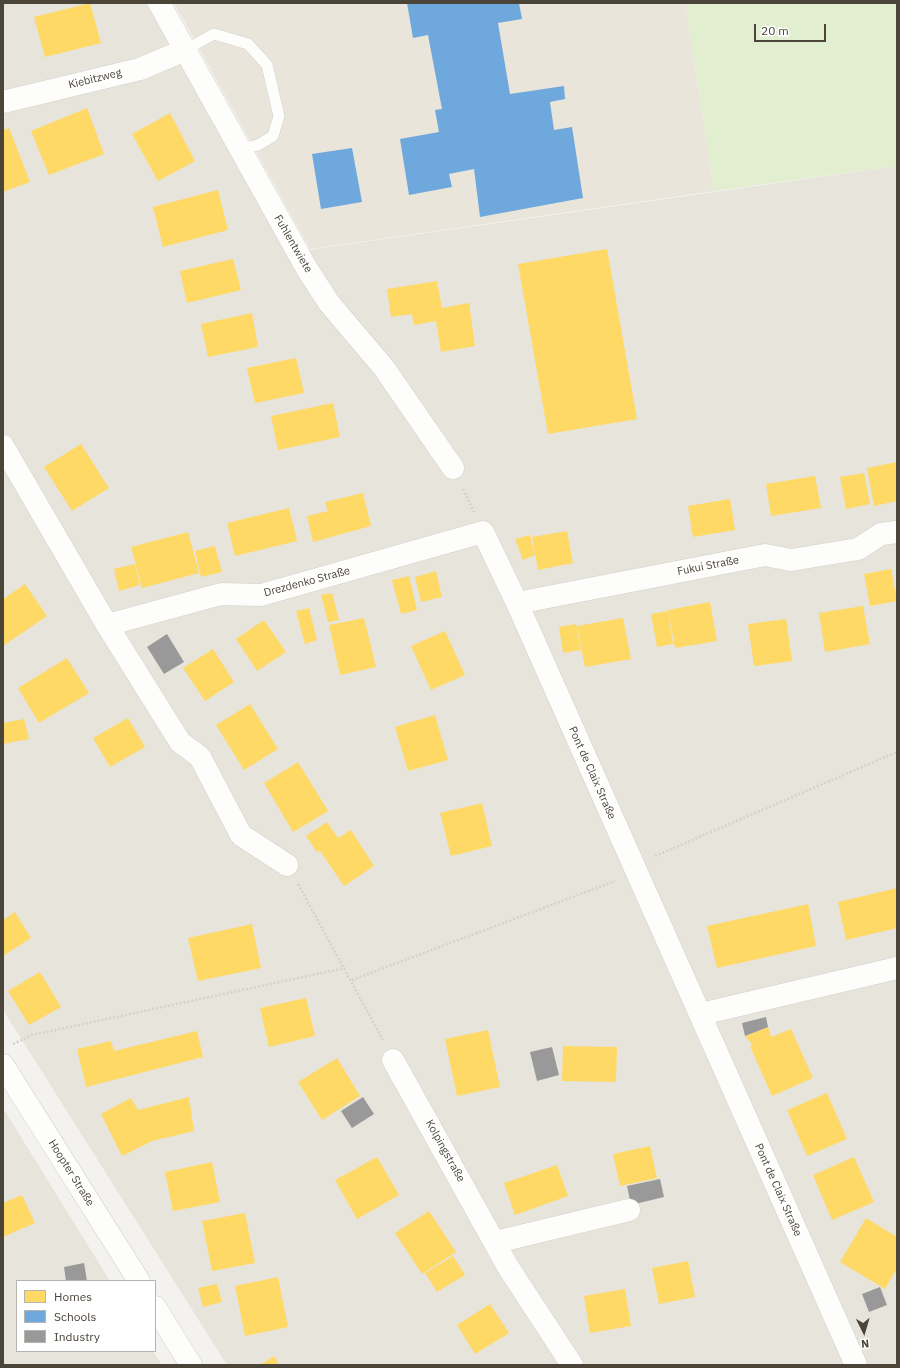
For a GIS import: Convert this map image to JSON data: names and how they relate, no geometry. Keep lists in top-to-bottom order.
{
  "streets": {
    "street": [
      "Kiebitzweg",
      "Fuhlentwiete",
      "Fukui Straße",
      "Drezdenko Straße",
      "Pont de Claix Straße",
      "Kolpingstraße",
      "Hoopter Straße"
    ]
  },
  "crossings": [
    ["Kiebitzweg", "Fuhlentwiete"],
    ["Fukui Straße", "Pont de Claix Straße"],
    ["Drezdenko Straße", "Pont de Claix Straße"]
  ],
  "legend": ["Homes", "Schools", "Industry"],
  "scale_bar": "20 m",
  "north": "bottom"
}
